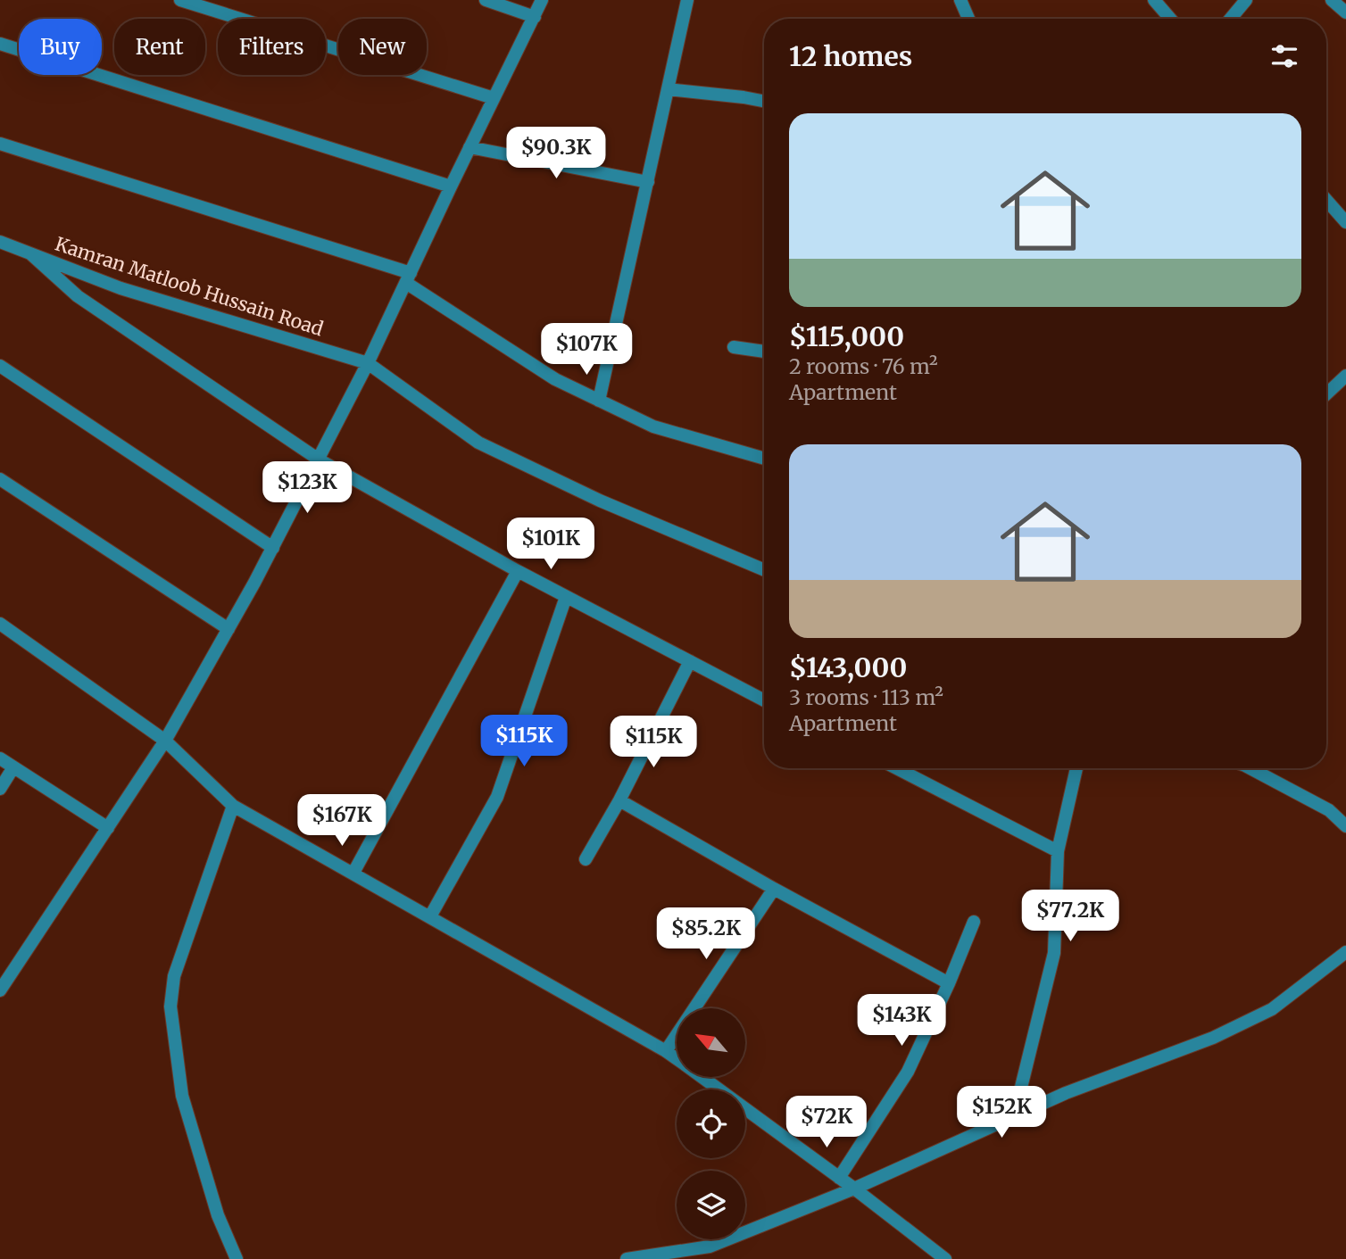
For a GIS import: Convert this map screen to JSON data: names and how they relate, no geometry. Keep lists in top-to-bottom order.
{
  "streets": {
    "street": ["Kamran Matloob Hussain Road"]
  },
  "north": "top left",
  "page": {
    "chip": [
      "Buy",
      "Rent",
      "Filters",
      "New"
    ],
    "heading": "12 homes",
    "list": [
      {
        "name": "$115,000",
        "note": "2 rooms · 76 m² · Apartment"
      },
      {
        "name": "$143,000",
        "note": "3 rooms · 113 m² · Apartment"
      }
    ],
    "price": [
      "$90.3K",
      "$107K",
      "$123K",
      "$101K",
      "$115K",
      "$115K",
      "$167K",
      "$77.2K",
      "$85.2K",
      "$143K",
      "$152K",
      "$72K"
    ]
  }
}
